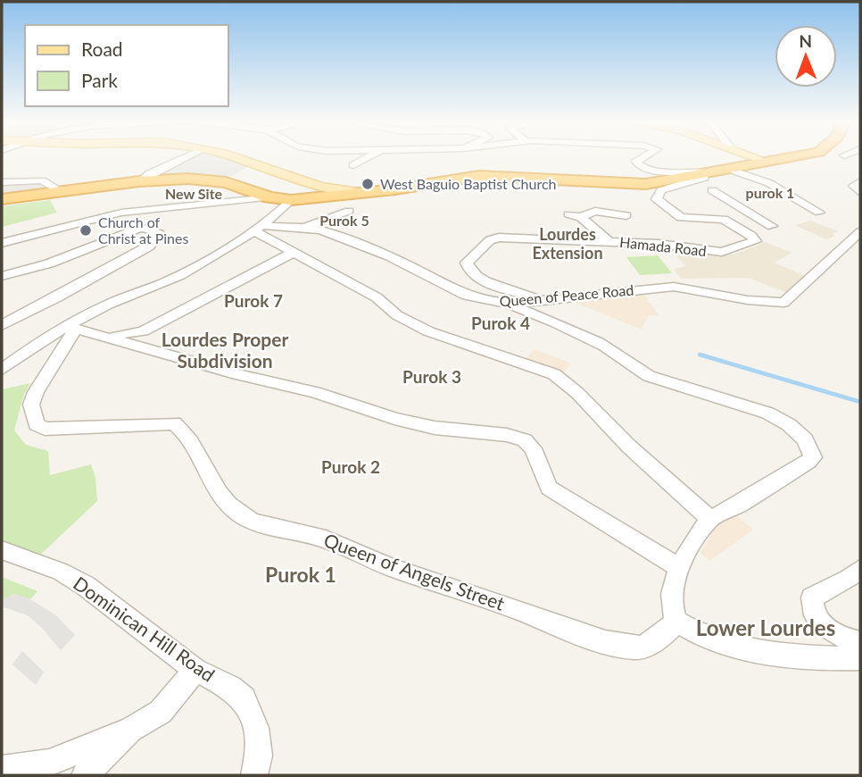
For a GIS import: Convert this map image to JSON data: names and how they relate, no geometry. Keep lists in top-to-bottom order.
{
  "streets": {
    "street": [
      "Hamada Road",
      "Queen of Peace Road",
      "Queen of Angels Street",
      "Dominican Hill Road"
    ]
  },
  "crossings": [
    ["Hamada Road", "Queen of Peace Road"]
  ],
  "districts": [
    "purok 1",
    "New Site",
    "Purok 5",
    "Lourdes Extension",
    "Purok 7",
    "Purok 4",
    "Lourdes Proper Subdivision",
    "Purok 3",
    "Purok 2",
    "Purok 1",
    "Lower Lourdes"
  ],
  "places": ["West Baguio Baptist Church", "Church of Christ at Pines"],
  "legend": ["Road", "Park"],
  "north": "top"
}
